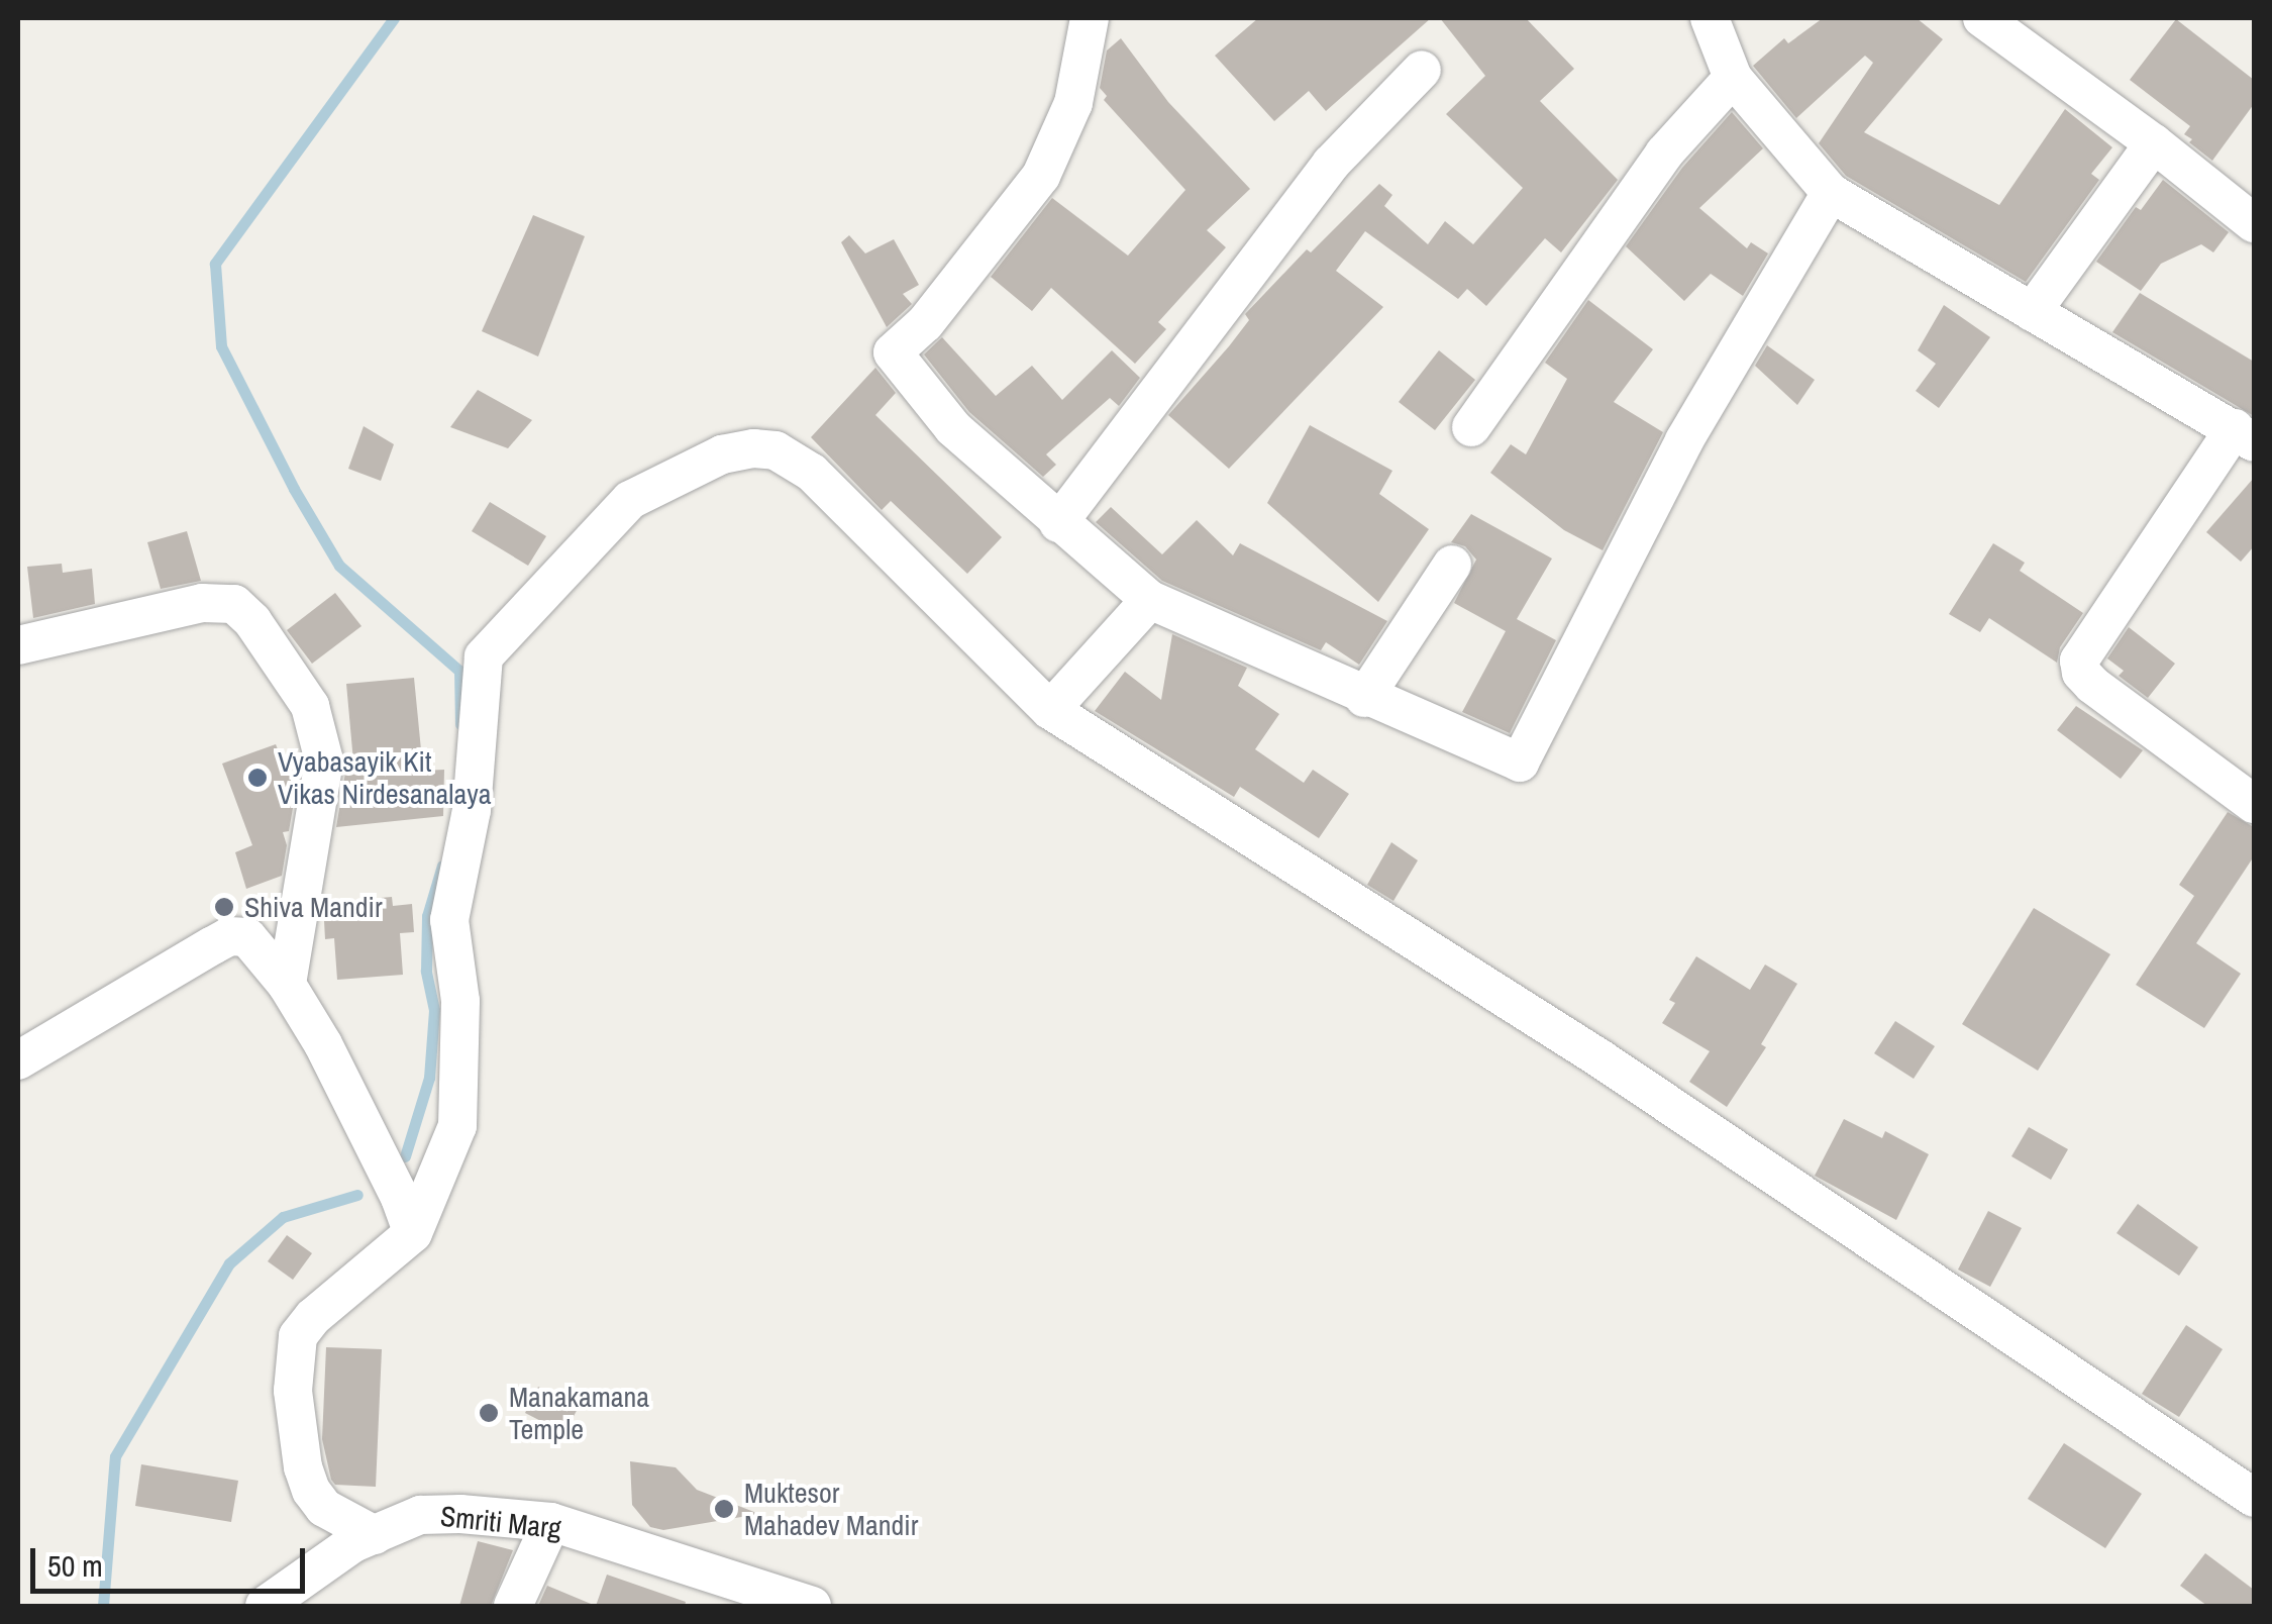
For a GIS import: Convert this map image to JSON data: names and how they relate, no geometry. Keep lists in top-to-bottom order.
{
  "streets": {
    "street": ["Smriti Marg"]
  },
  "places": [
    "Vyabasayik Kit Vikas Nirdesanalaya",
    "Shiva Mandir",
    "Manakamana Temple",
    "Muktesor Mahadev Mandir"
  ],
  "scale_bar": "50 m"
}
